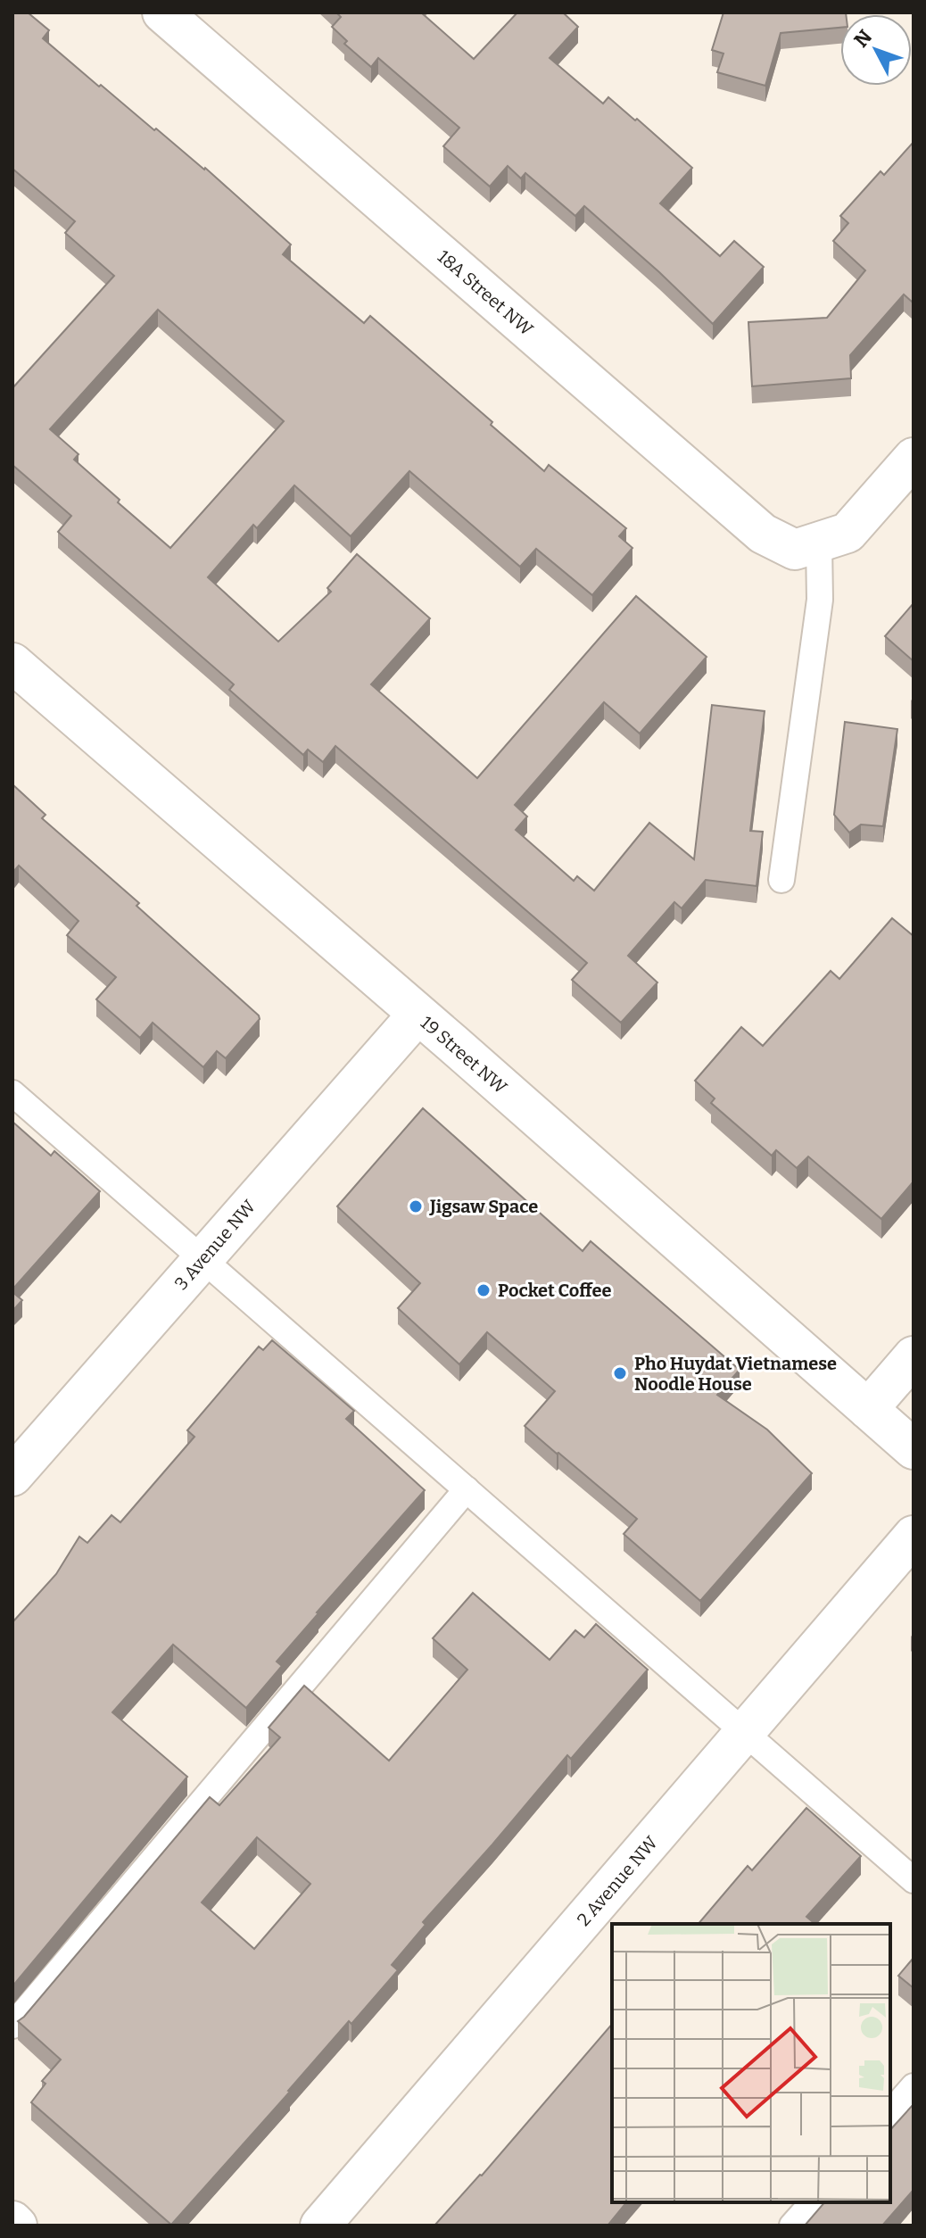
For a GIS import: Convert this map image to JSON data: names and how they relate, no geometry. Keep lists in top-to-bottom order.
{
  "streets": {
    "street": [
      "18A Street NW",
      "19 Street NW",
      "3 Avenue NW",
      "2 Avenue NW"
    ]
  },
  "crossings": [
    ["19 Street NW", "3 Avenue NW"]
  ],
  "places": ["Jigsaw Space", "Pocket Coffee", "Pho Huydat Vietnamese Noodle House"],
  "north": "top left"
}
